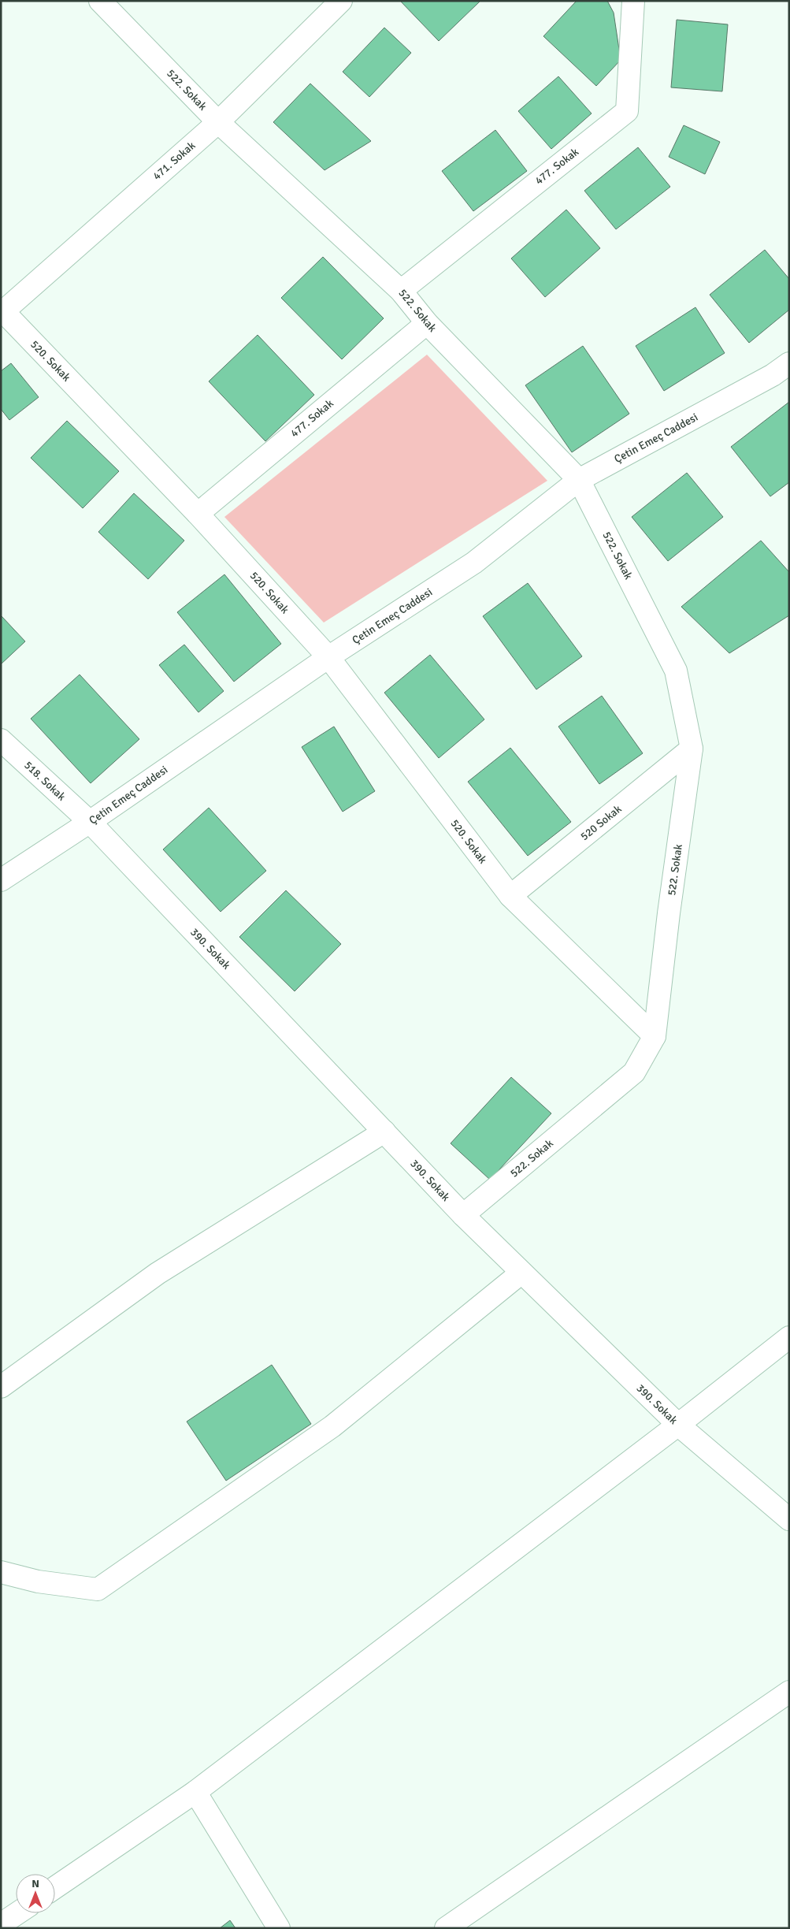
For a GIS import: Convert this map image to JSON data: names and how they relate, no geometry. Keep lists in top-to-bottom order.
{
  "streets": {
    "street": [
      "522. Sokak",
      "471. Sokak",
      "477. Sokak",
      "520. Sokak",
      "Çetin Emeç Caddesi",
      "518. Sokak",
      "520 Sokak",
      "390. Sokak"
    ]
  },
  "crossings": [
    ["522. Sokak", "471. Sokak"],
    ["522. Sokak", "477. Sokak"],
    ["522. Sokak", "520. Sokak"],
    ["522. Sokak", "Çetin Emeç Caddesi"],
    ["522. Sokak", "520 Sokak"],
    ["522. Sokak", "390. Sokak"],
    ["471. Sokak", "520. Sokak"],
    ["477. Sokak", "520. Sokak"],
    ["520. Sokak", "Çetin Emeç Caddesi"],
    ["520. Sokak", "520 Sokak"],
    ["Çetin Emeç Caddesi", "518. Sokak"],
    ["Çetin Emeç Caddesi", "390. Sokak"],
    ["518. Sokak", "390. Sokak"]
  ],
  "north": "top"
}
